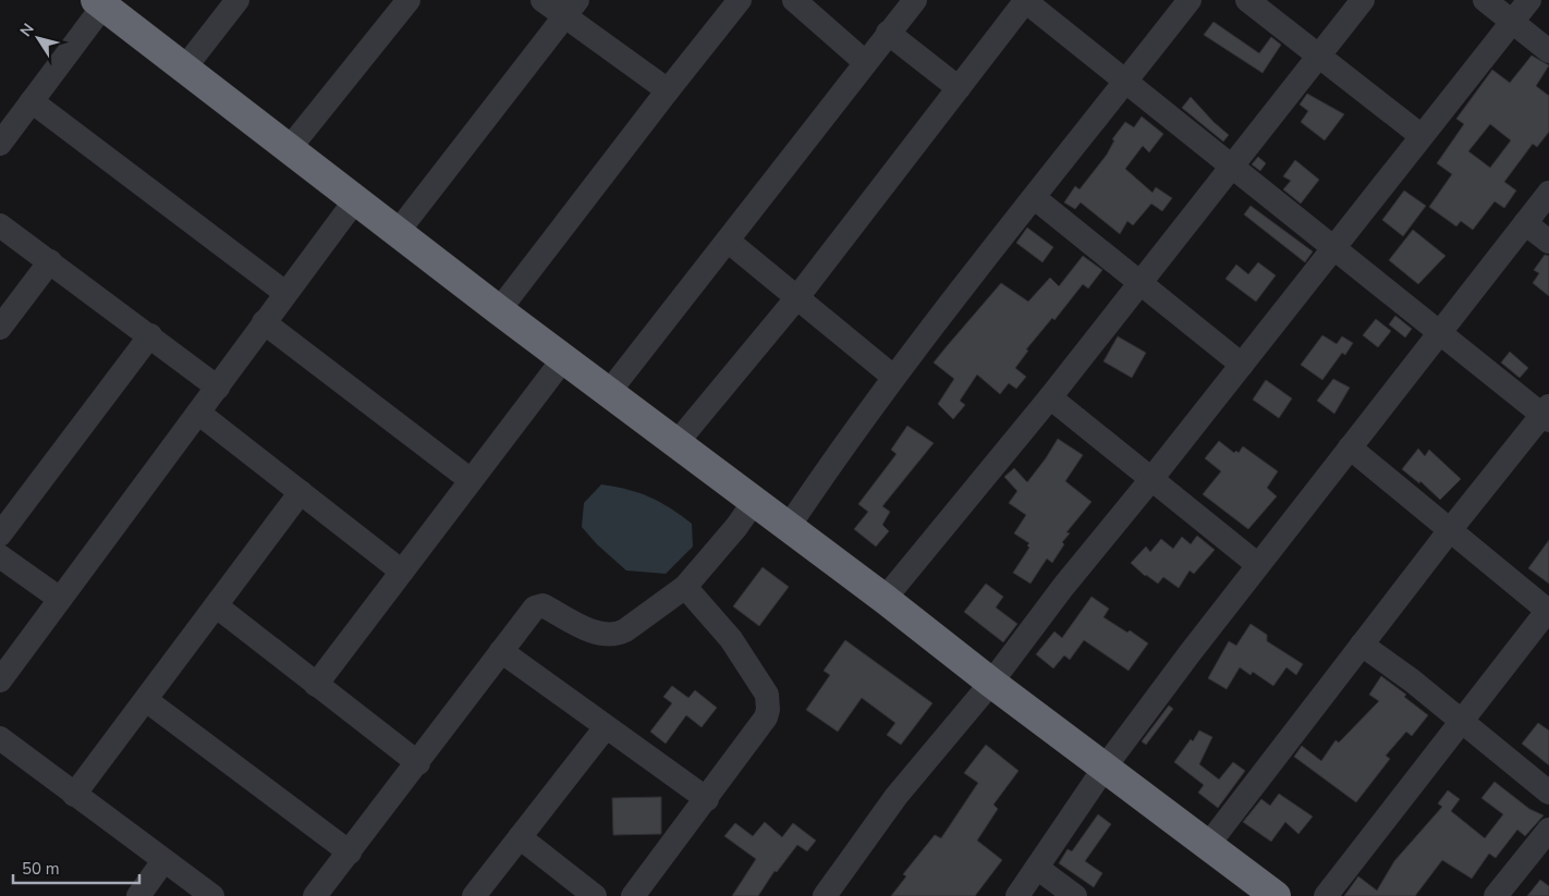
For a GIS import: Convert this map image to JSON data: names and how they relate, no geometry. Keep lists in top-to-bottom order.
{
  "scale_bar": "50 m",
  "north": "top left"
}
